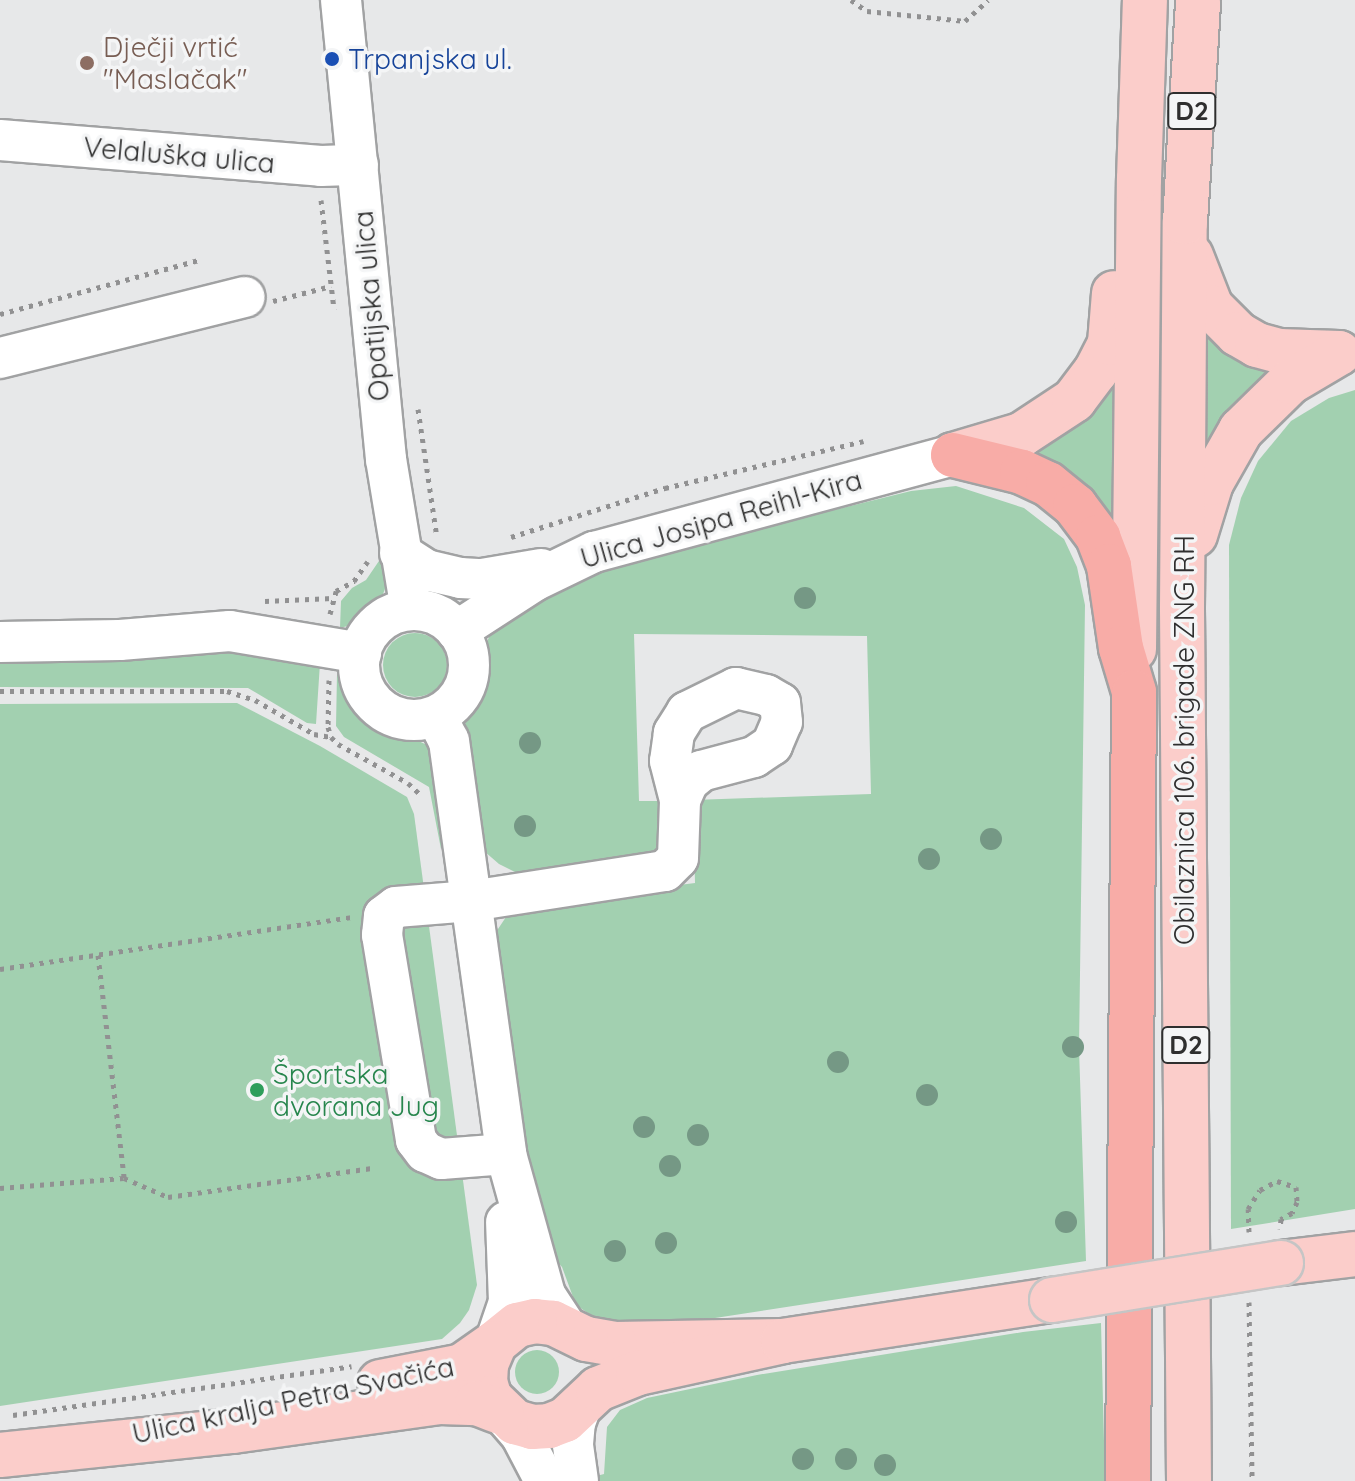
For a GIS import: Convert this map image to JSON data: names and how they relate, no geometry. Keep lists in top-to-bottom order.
{
  "streets": {
    "highway": ["D2", "Obilaznica 106. brigade ZNG RH"],
    "main road": ["Ulica kralja Petra Svačića"],
    "street": ["Velaluška ulica", "Opatijska ulica", "Ulica Josipa Reihl-Kira"]
  },
  "crossings": [
    ["Velaluška ulica", "Opatijska ulica"],
    ["Opatijska ulica", "Ulica Josipa Reihl-Kira"]
  ],
  "places": ["Trpanjska ul.", "Dječji vrtić \"Maslačak\"", "Športska dvorana Jug"]
}
